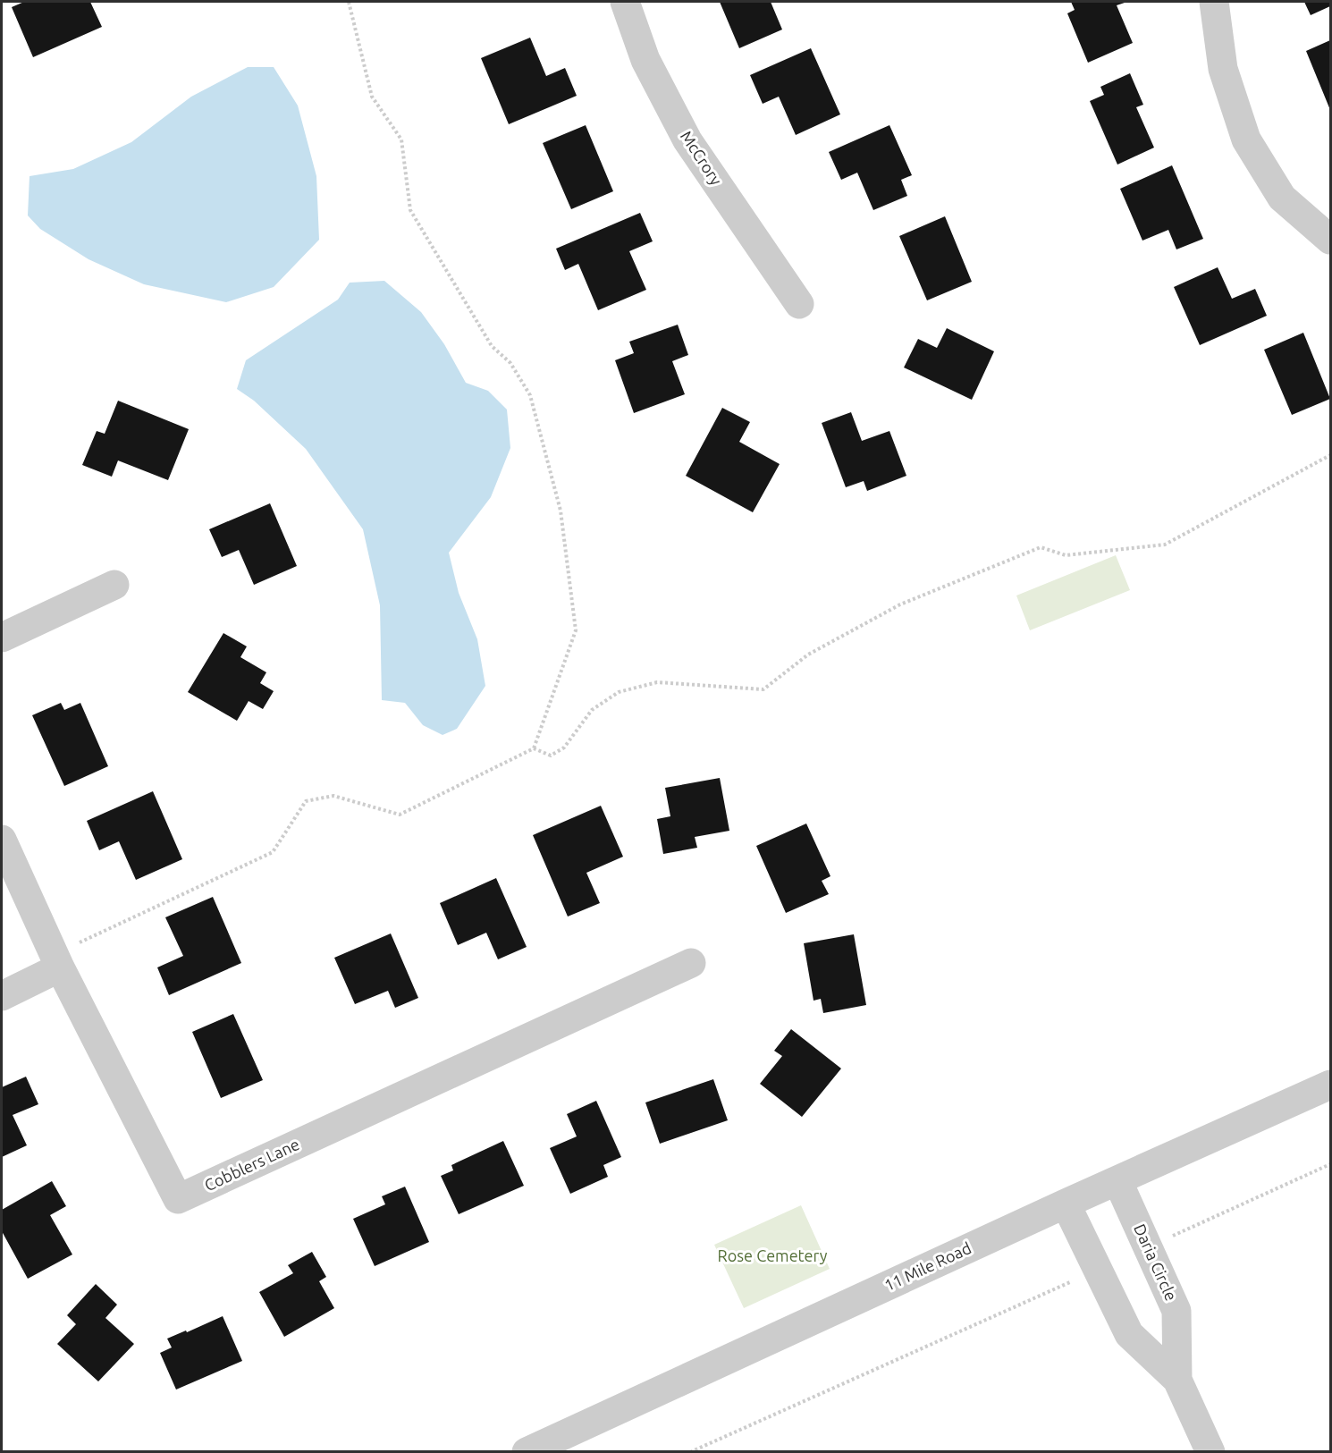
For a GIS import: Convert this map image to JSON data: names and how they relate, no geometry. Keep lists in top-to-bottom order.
{
  "streets": {
    "street": [
      "McCrory",
      "Cobblers Lane",
      "Daria Circle",
      "11 Mile Road"
    ]
  },
  "crossings": [
    ["Daria Circle", "11 Mile Road"]
  ],
  "parks": ["Rose Cemetery"]
}
